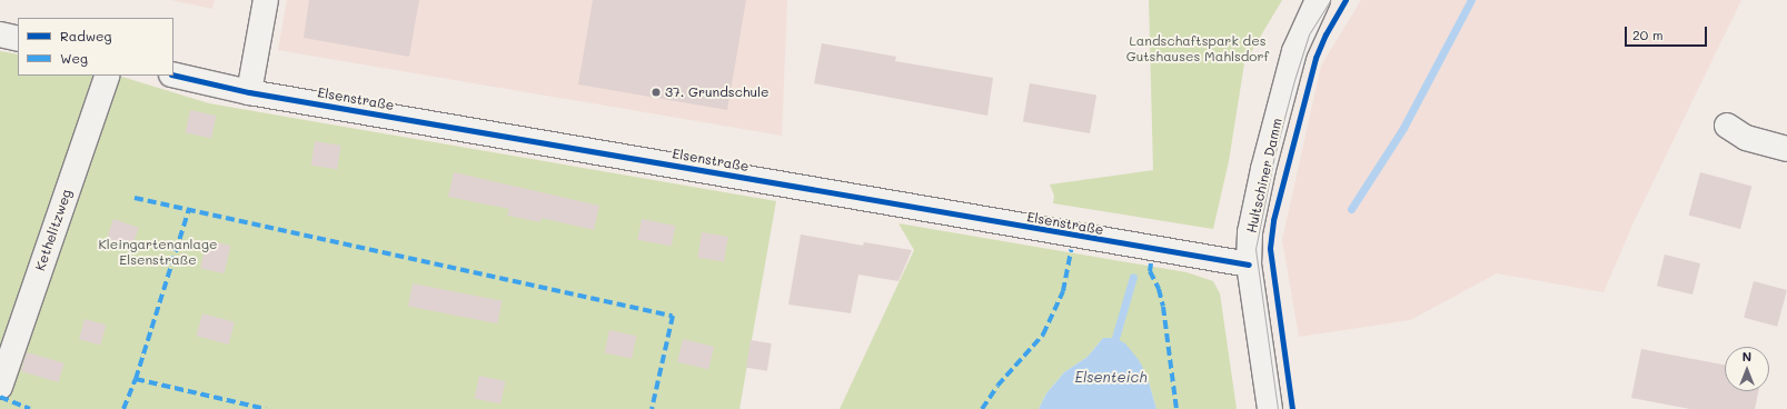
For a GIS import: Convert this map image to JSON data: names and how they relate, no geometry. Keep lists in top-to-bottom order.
{
  "streets": {
    "street": ["Elsenstraße", "Hultschiner Damm", "Kethelitzweg"]
  },
  "crossings": [
    ["Elsenstraße", "Hultschiner Damm"]
  ],
  "water": ["Elsenteich"],
  "parks": ["Landschaftspark des Gutshauses Mahlsdorf", "Kleingartenanlage Elsenstraße"],
  "places": ["37. Grundschule"],
  "legend": ["Radweg", "Weg"],
  "scale_bar": "20 m",
  "north": "top"
}
